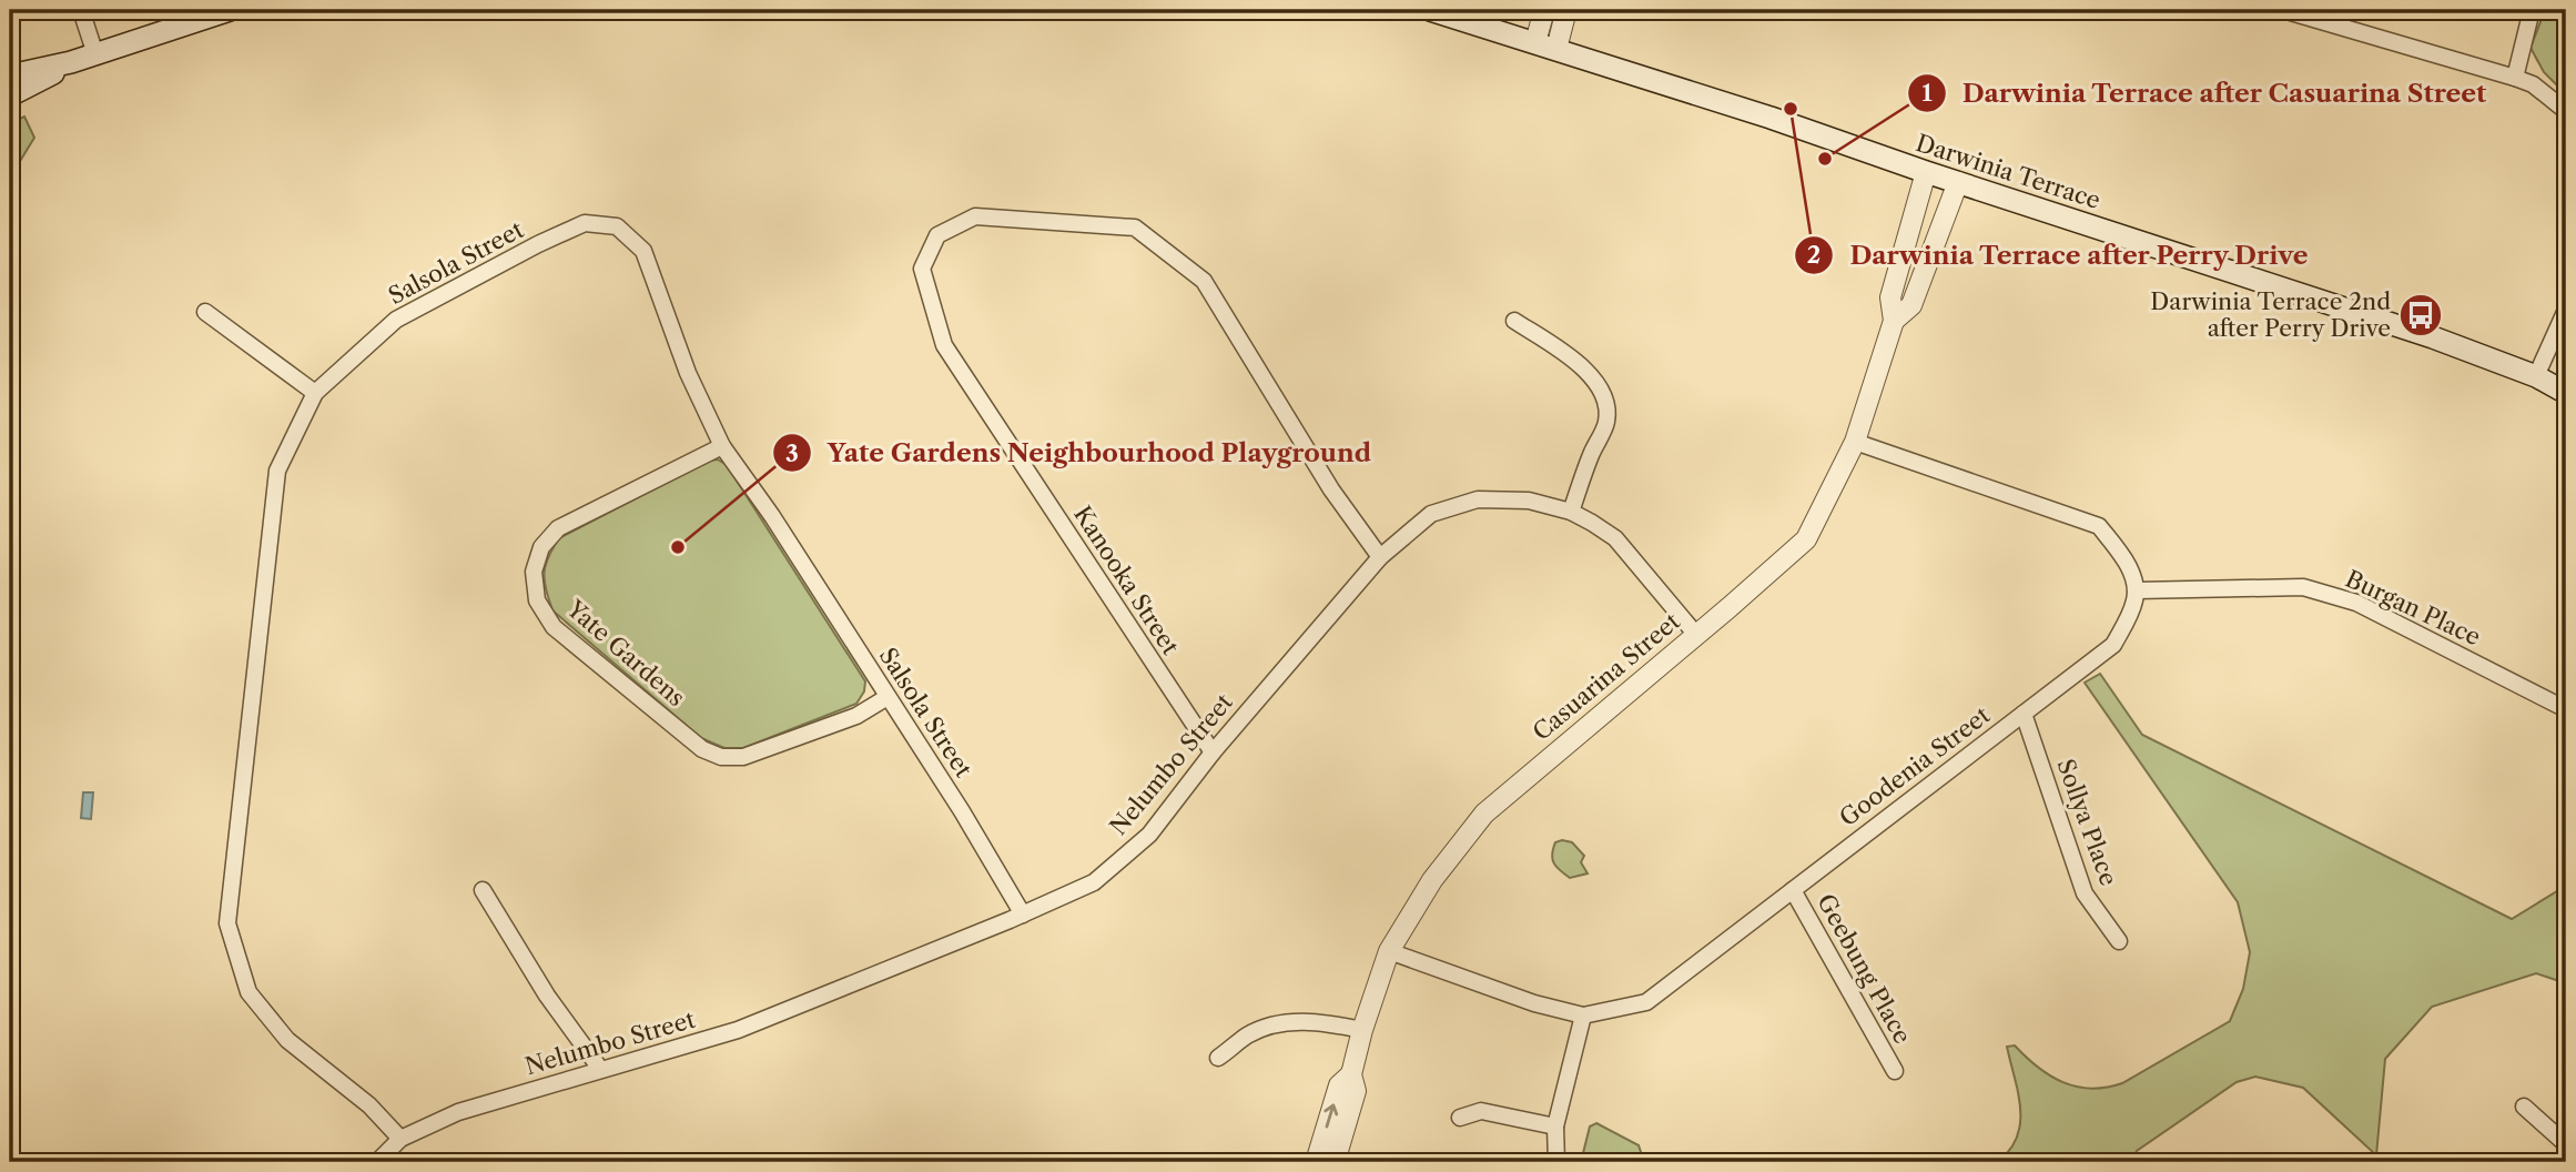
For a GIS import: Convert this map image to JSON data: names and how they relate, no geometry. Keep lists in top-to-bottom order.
{
  "streets": {
    "main road": ["Darwinia Terrace"],
    "street": [
      "Salsola Street",
      "Kanooka Street",
      "Burgan Place",
      "Yate Gardens",
      "Casuarina Street",
      "Nelumbo Street",
      "Goodenia Street",
      "Sollya Place",
      "Geebung Place"
    ]
  },
  "crossings": [
    ["Darwinia Terrace", "Casuarina Street"],
    ["Salsola Street", "Yate Gardens"],
    ["Salsola Street", "Nelumbo Street"],
    ["Kanooka Street", "Nelumbo Street"],
    ["Burgan Place", "Goodenia Street"],
    ["Casuarina Street", "Nelumbo Street"],
    ["Casuarina Street", "Goodenia Street"],
    ["Goodenia Street", "Sollya Place"],
    ["Goodenia Street", "Geebung Place"]
  ],
  "places": {
    "other": ["Darwinia Terrace after Perry Drive", "Darwinia Terrace after Casuarina Street", "Yate Gardens Neighbourhood Playground"],
    "bus stop": ["Darwinia Terrace 2nd after Perry Drive"]
  }
}
